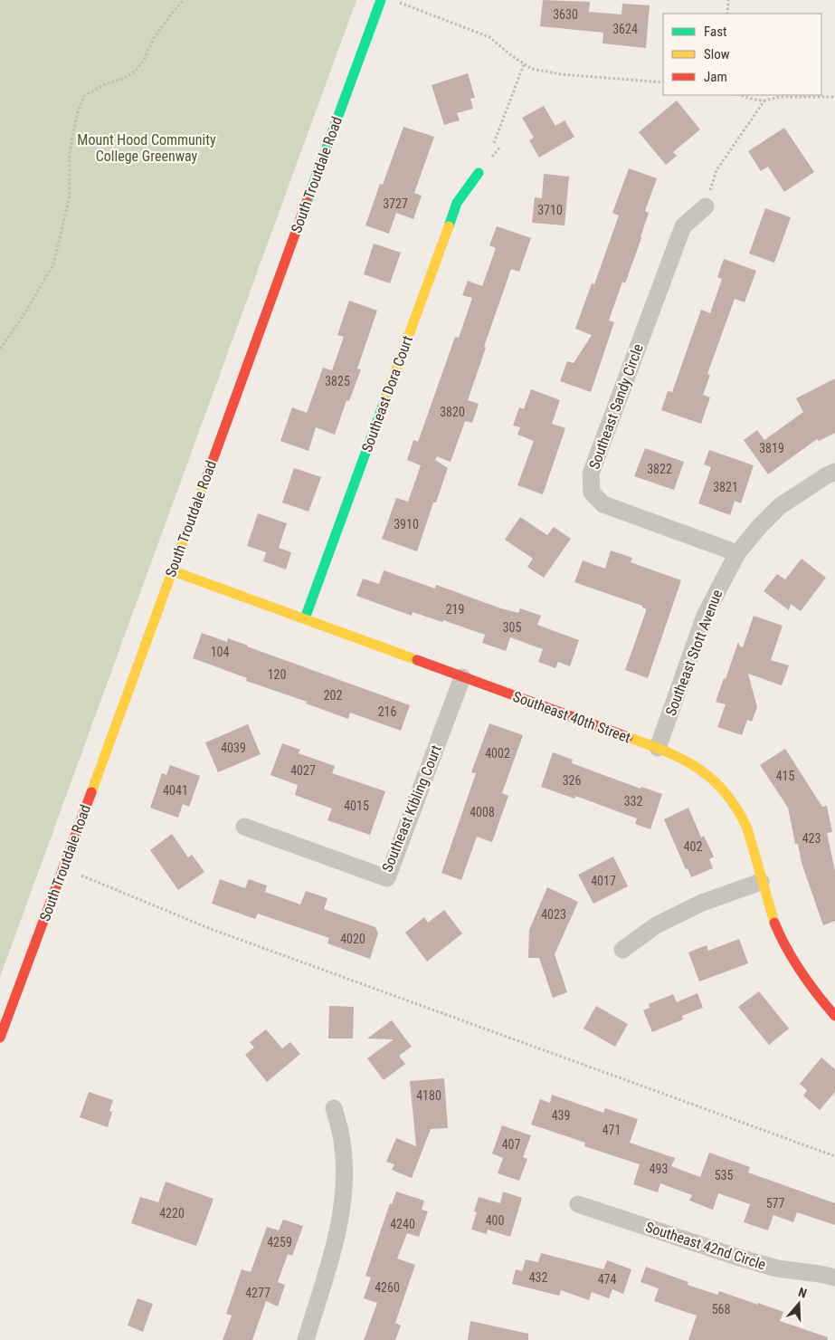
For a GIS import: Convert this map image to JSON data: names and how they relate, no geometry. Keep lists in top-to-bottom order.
{
  "streets": {
    "street": [
      "South Troutdale Road",
      "Southeast Dora Court",
      "Southeast Sandy Circle",
      "Southeast Stott Avenue",
      "Southeast 40th Street",
      "Southeast Kibling Court",
      "Southeast 42nd Circle"
    ]
  },
  "crossings": [
    ["South Troutdale Road", "Southeast 40th Street"],
    ["Southeast Dora Court", "Southeast 40th Street"],
    ["Southeast Sandy Circle", "Southeast Stott Avenue"],
    ["Southeast Stott Avenue", "Southeast 40th Street"],
    ["Southeast 40th Street", "Southeast Kibling Court"]
  ],
  "parks": ["Mount Hood Community College Greenway"],
  "house_numbers": [
    "3630",
    "3624",
    "3727",
    "3710",
    "3825",
    "3820",
    "3819",
    "3822",
    "3821",
    "3910",
    "219",
    "305",
    "104",
    "120",
    "202",
    "216",
    "4039",
    "4002",
    "4027",
    "415",
    "326",
    "4041",
    "332",
    "4015",
    "4008",
    "423",
    "402",
    "4017",
    "4023",
    "4020",
    "4180",
    "439",
    "471",
    "407",
    "493",
    "535",
    "577",
    "4220",
    "400",
    "4240",
    "4259",
    "432",
    "474",
    "4260",
    "4277",
    "568"
  ],
  "legend": ["Fast", "Slow", "Jam"],
  "north": "top"
}
